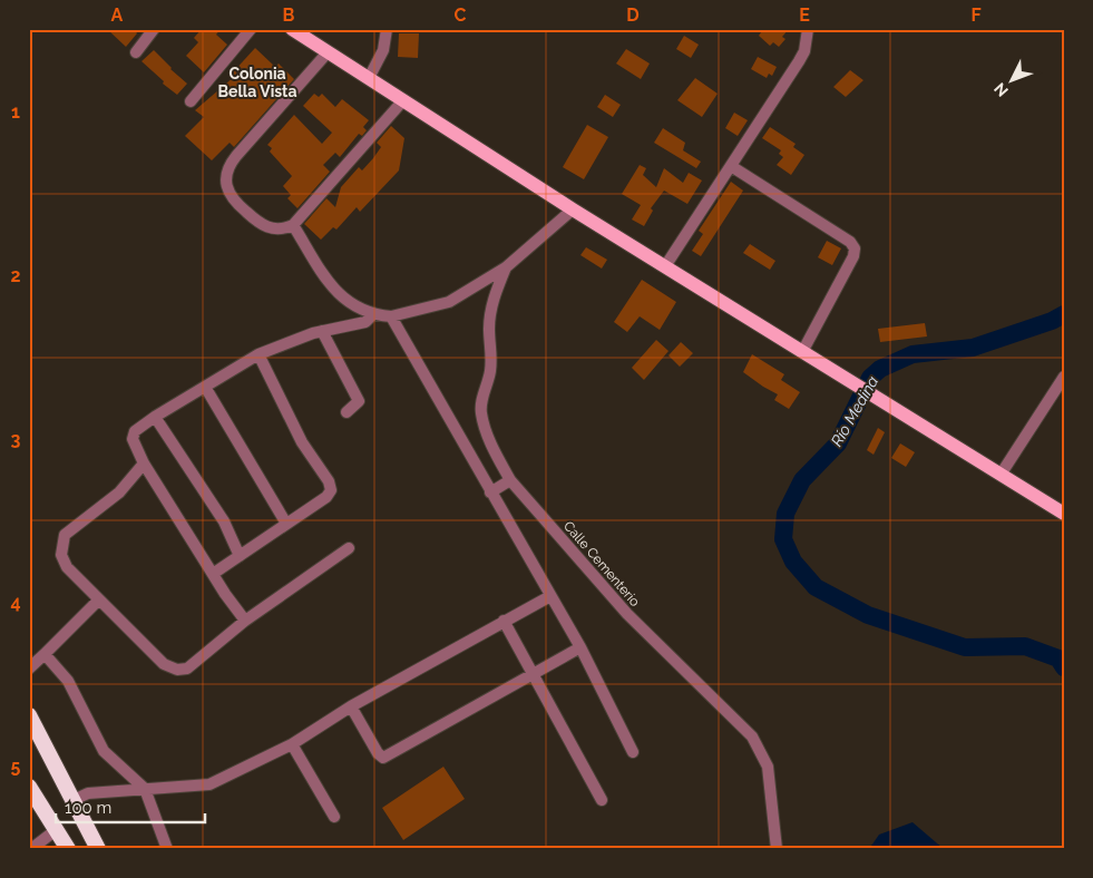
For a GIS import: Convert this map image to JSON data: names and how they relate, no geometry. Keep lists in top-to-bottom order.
{
  "streets": {
    "street": ["Calle Cementerio"]
  },
  "districts": ["Colonia Bella Vista"],
  "water": ["Río Medina"],
  "scale_bar": "100 m",
  "north": "bottom left",
  "grid": {
    "columns": [
      "A",
      "B",
      "C",
      "D",
      "E",
      "F"
    ],
    "rows": [
      "1",
      "2",
      "3",
      "4",
      "5"
    ]
  }
}
